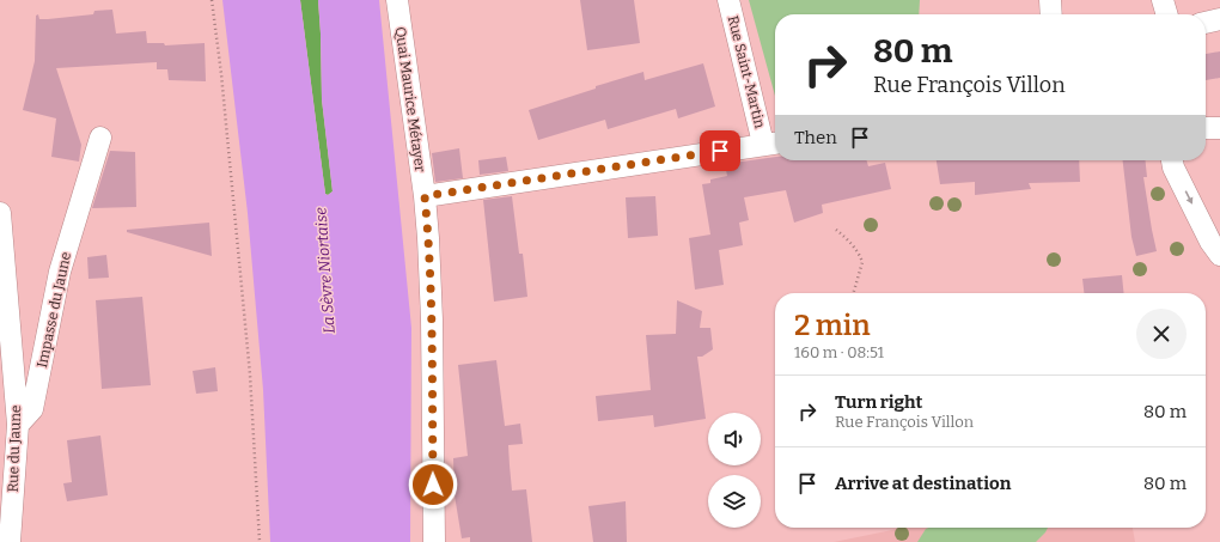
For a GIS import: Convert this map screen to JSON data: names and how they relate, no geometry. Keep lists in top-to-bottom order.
{
  "streets": {
    "street": [
      "Rue Saint-Martin",
      "Quai Maurice Métayer",
      "Impasse du Jaune",
      "Rue du Jaune"
    ]
  },
  "crossings": [
    ["Impasse du Jaune", "Rue du Jaune"]
  ],
  "water": ["La Sèvre Niortaise"],
  "page": {
    "turn": ["80 m", "Rue François Villon"],
    "then": "Then",
    "heading": ["2 min", "160 m · 08:51"],
    "list": [
      {
        "name": "Turn right",
        "note": "Rue François Villon",
        "value": "80 m"
      },
      {
        "name": "Arrive at destination",
        "value": "80 m"
      }
    ]
  }
}
